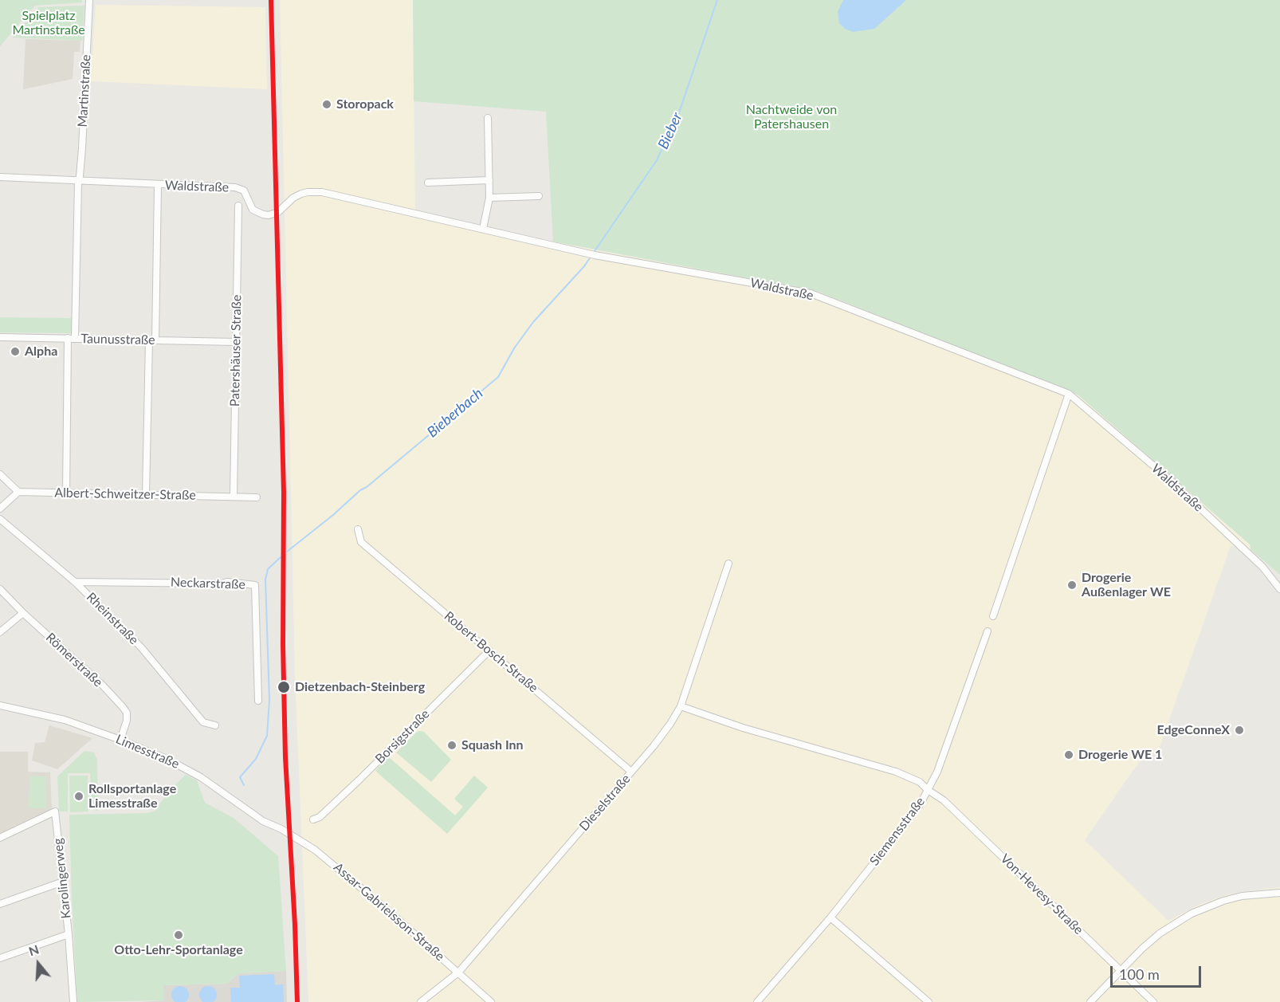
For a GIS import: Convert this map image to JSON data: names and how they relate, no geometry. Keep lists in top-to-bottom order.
{
  "streets": {
    "street": [
      "Martinstraße",
      "Waldstraße",
      "Taunusstraße",
      "Patershäuser Straße",
      "Albert-Schweitzer-Straße",
      "Neckarstraße",
      "Rheinstraße",
      "Robert-Bosch-Straße",
      "Römerstraße",
      "Borsigstraße",
      "Limesstraße",
      "Dieselstraße",
      "Siemensstraße",
      "Karolingerweg",
      "Von-Hevesy-Straße",
      "Assar-Gabrielsson-Straße"
    ]
  },
  "crossings": [
    ["Martinstraße", "Waldstraße"],
    ["Martinstraße", "Taunusstraße"],
    ["Martinstraße", "Albert-Schweitzer-Straße"],
    ["Taunusstraße", "Patershäuser Straße"],
    ["Patershäuser Straße", "Albert-Schweitzer-Straße"],
    ["Neckarstraße", "Rheinstraße"],
    ["Robert-Bosch-Straße", "Borsigstraße"],
    ["Robert-Bosch-Straße", "Dieselstraße"],
    ["Römerstraße", "Limesstraße"],
    ["Limesstraße", "Assar-Gabrielsson-Straße"],
    ["Dieselstraße", "Assar-Gabrielsson-Straße"],
    ["Siemensstraße", "Von-Hevesy-Straße"]
  ],
  "water": ["Bieber", "Bieberbach"],
  "parks": ["Spielplatz Martinstraße", "Nachtweide von Patershausen"],
  "places": [
    "Storopack",
    "Alpha",
    "Drogerie Außenlager WE",
    "Dietzenbach-Steinberg",
    "EdgeConneX",
    "Squash Inn",
    "Drogerie WE 1",
    "Rollsportanlage Limesstraße",
    "Otto-Lehr-Sportanlage"
  ],
  "scale_bar": "100 m",
  "north": "top"
}
